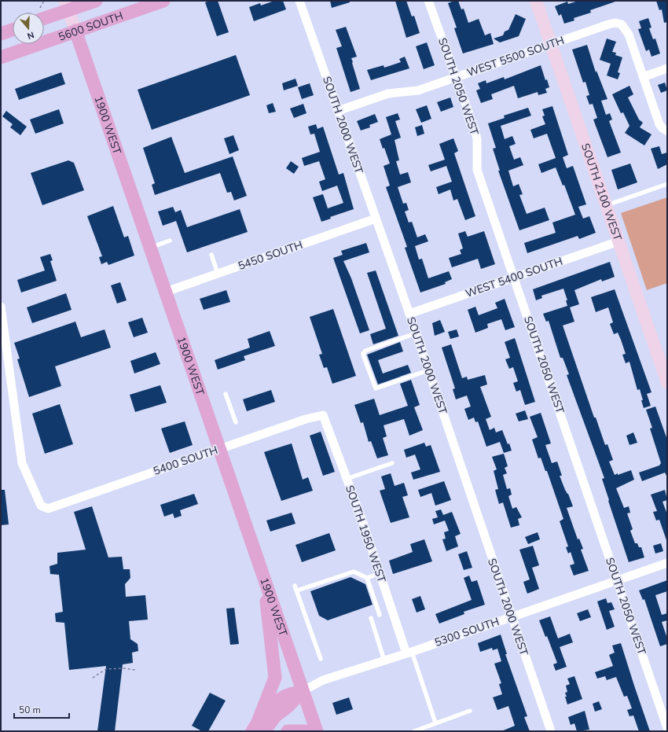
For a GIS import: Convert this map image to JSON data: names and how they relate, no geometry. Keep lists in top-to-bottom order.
{
  "streets": {
    "main road": ["5600 SOUTH", "1900 WEST"],
    "street": [
      "WEST 5500 SOUTH",
      "SOUTH 2050 WEST",
      "SOUTH 2000 WEST",
      "SOUTH 2100 WEST",
      "5450 SOUTH",
      "WEST 5400 SOUTH",
      "5400 SOUTH",
      "SOUTH 1950 WEST",
      "5300 SOUTH"
    ]
  },
  "crossings": [
    ["5600 SOUTH", "1900 WEST"],
    ["WEST 5500 SOUTH", "SOUTH 2050 WEST"],
    ["WEST 5500 SOUTH", "SOUTH 2000 WEST"],
    ["WEST 5500 SOUTH", "SOUTH 2100 WEST"],
    ["SOUTH 2050 WEST", "WEST 5400 SOUTH"],
    ["SOUTH 2050 WEST", "5300 SOUTH"],
    ["1900 WEST", "5450 SOUTH"],
    ["1900 WEST", "5400 SOUTH"],
    ["1900 WEST", "5300 SOUTH"],
    ["SOUTH 2000 WEST", "5450 SOUTH"],
    ["SOUTH 2000 WEST", "WEST 5400 SOUTH"],
    ["SOUTH 2000 WEST", "5300 SOUTH"],
    ["SOUTH 2100 WEST", "WEST 5400 SOUTH"],
    ["5400 SOUTH", "SOUTH 1950 WEST"],
    ["SOUTH 1950 WEST", "5300 SOUTH"]
  ],
  "scale_bar": "50 m",
  "north": "bottom"
}
